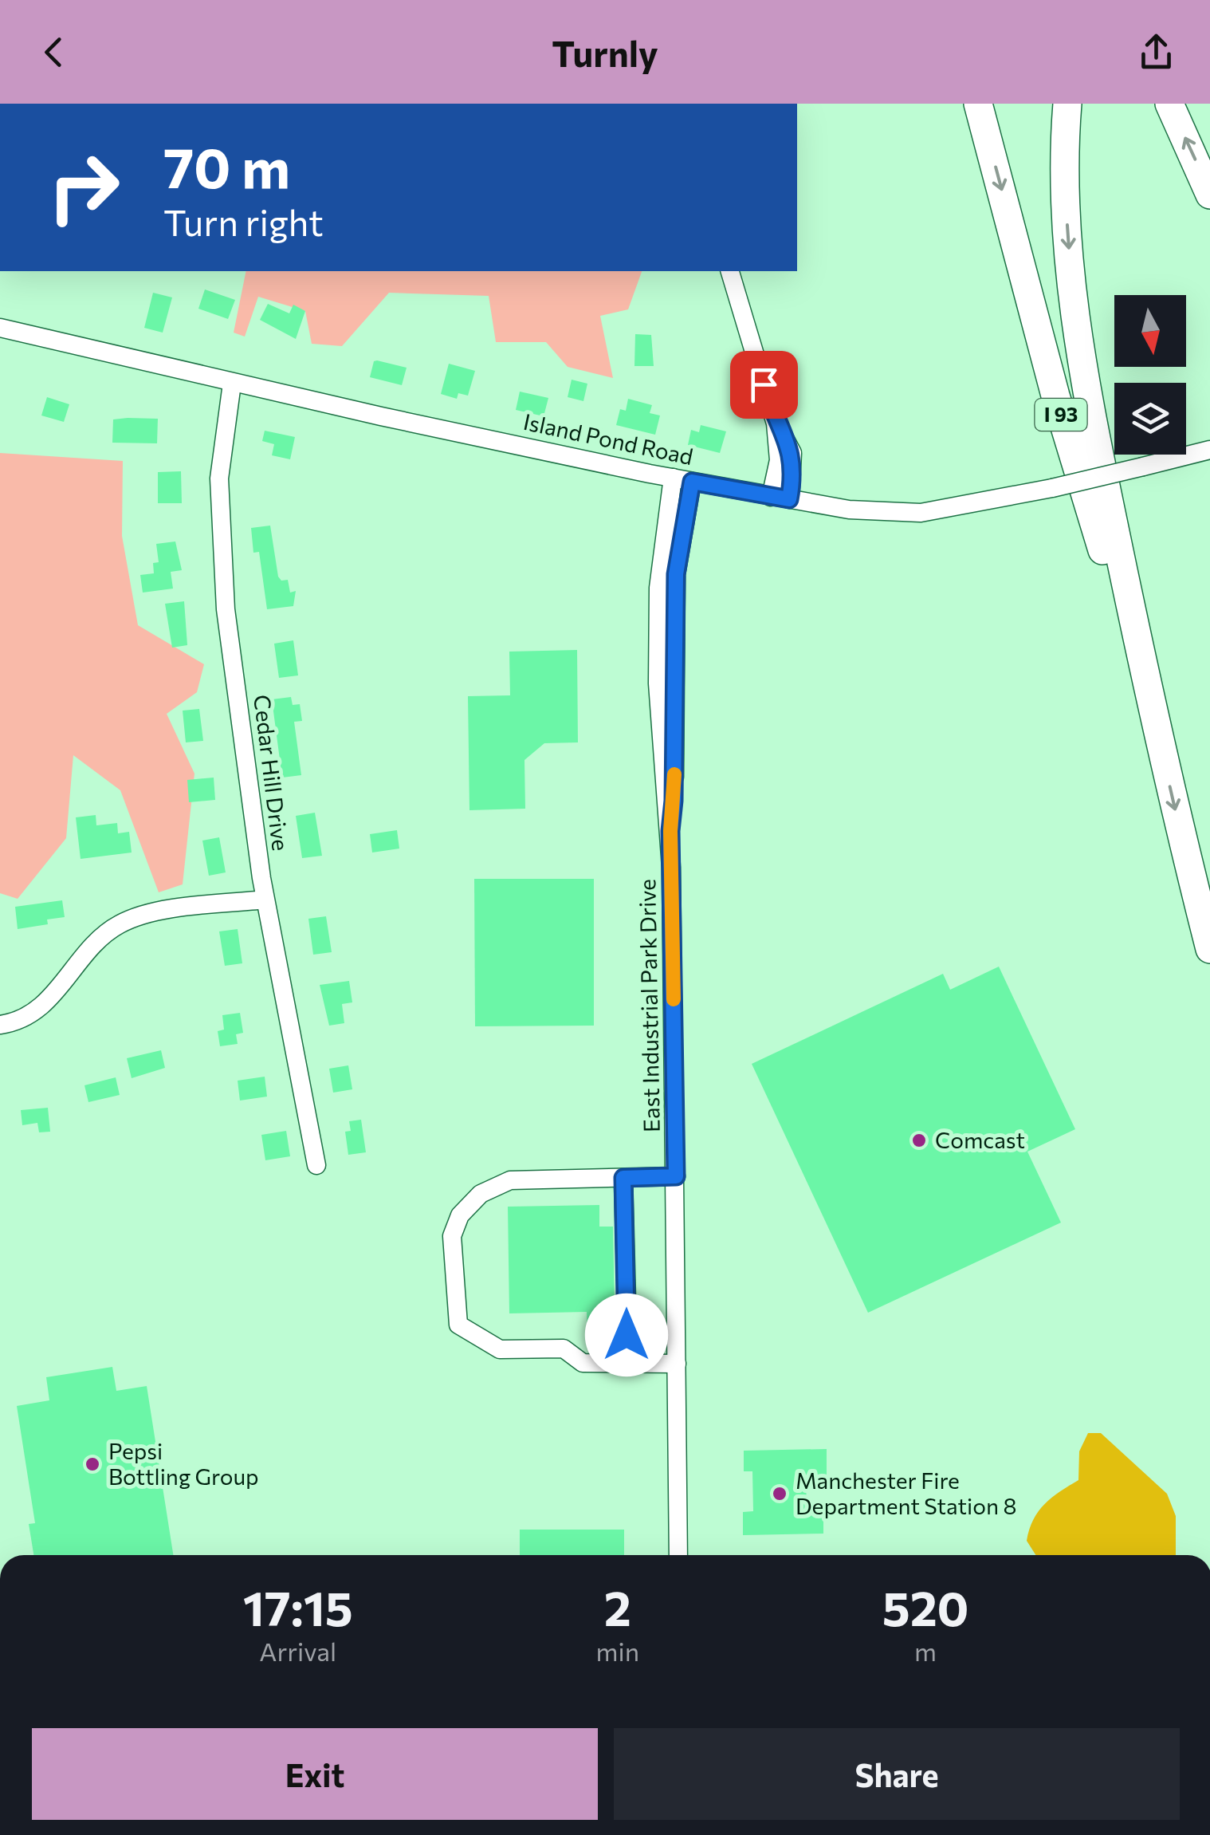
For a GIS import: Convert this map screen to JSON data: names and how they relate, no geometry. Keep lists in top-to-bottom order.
{
  "streets": {
    "highway": ["I 93"],
    "street": ["Island Pond Road", "Cedar Hill Drive", "East Industrial Park Drive"]
  },
  "crossings": [
    ["Island Pond Road", "Cedar Hill Drive"],
    ["Island Pond Road", "East Industrial Park Drive"]
  ],
  "places": ["Comcast", "Pepsi Bottling Group", "Manchester Fire Department Station 8"],
  "north": "bottom",
  "page": {
    "header": "Turnly",
    "turn": ["70 m", "Turn right"],
    "eta": [
      "17:15",
      "Arrival",
      "2",
      "min",
      "520",
      "m"
    ],
    "buttons": ["Exit", "Share"]
  }
}
